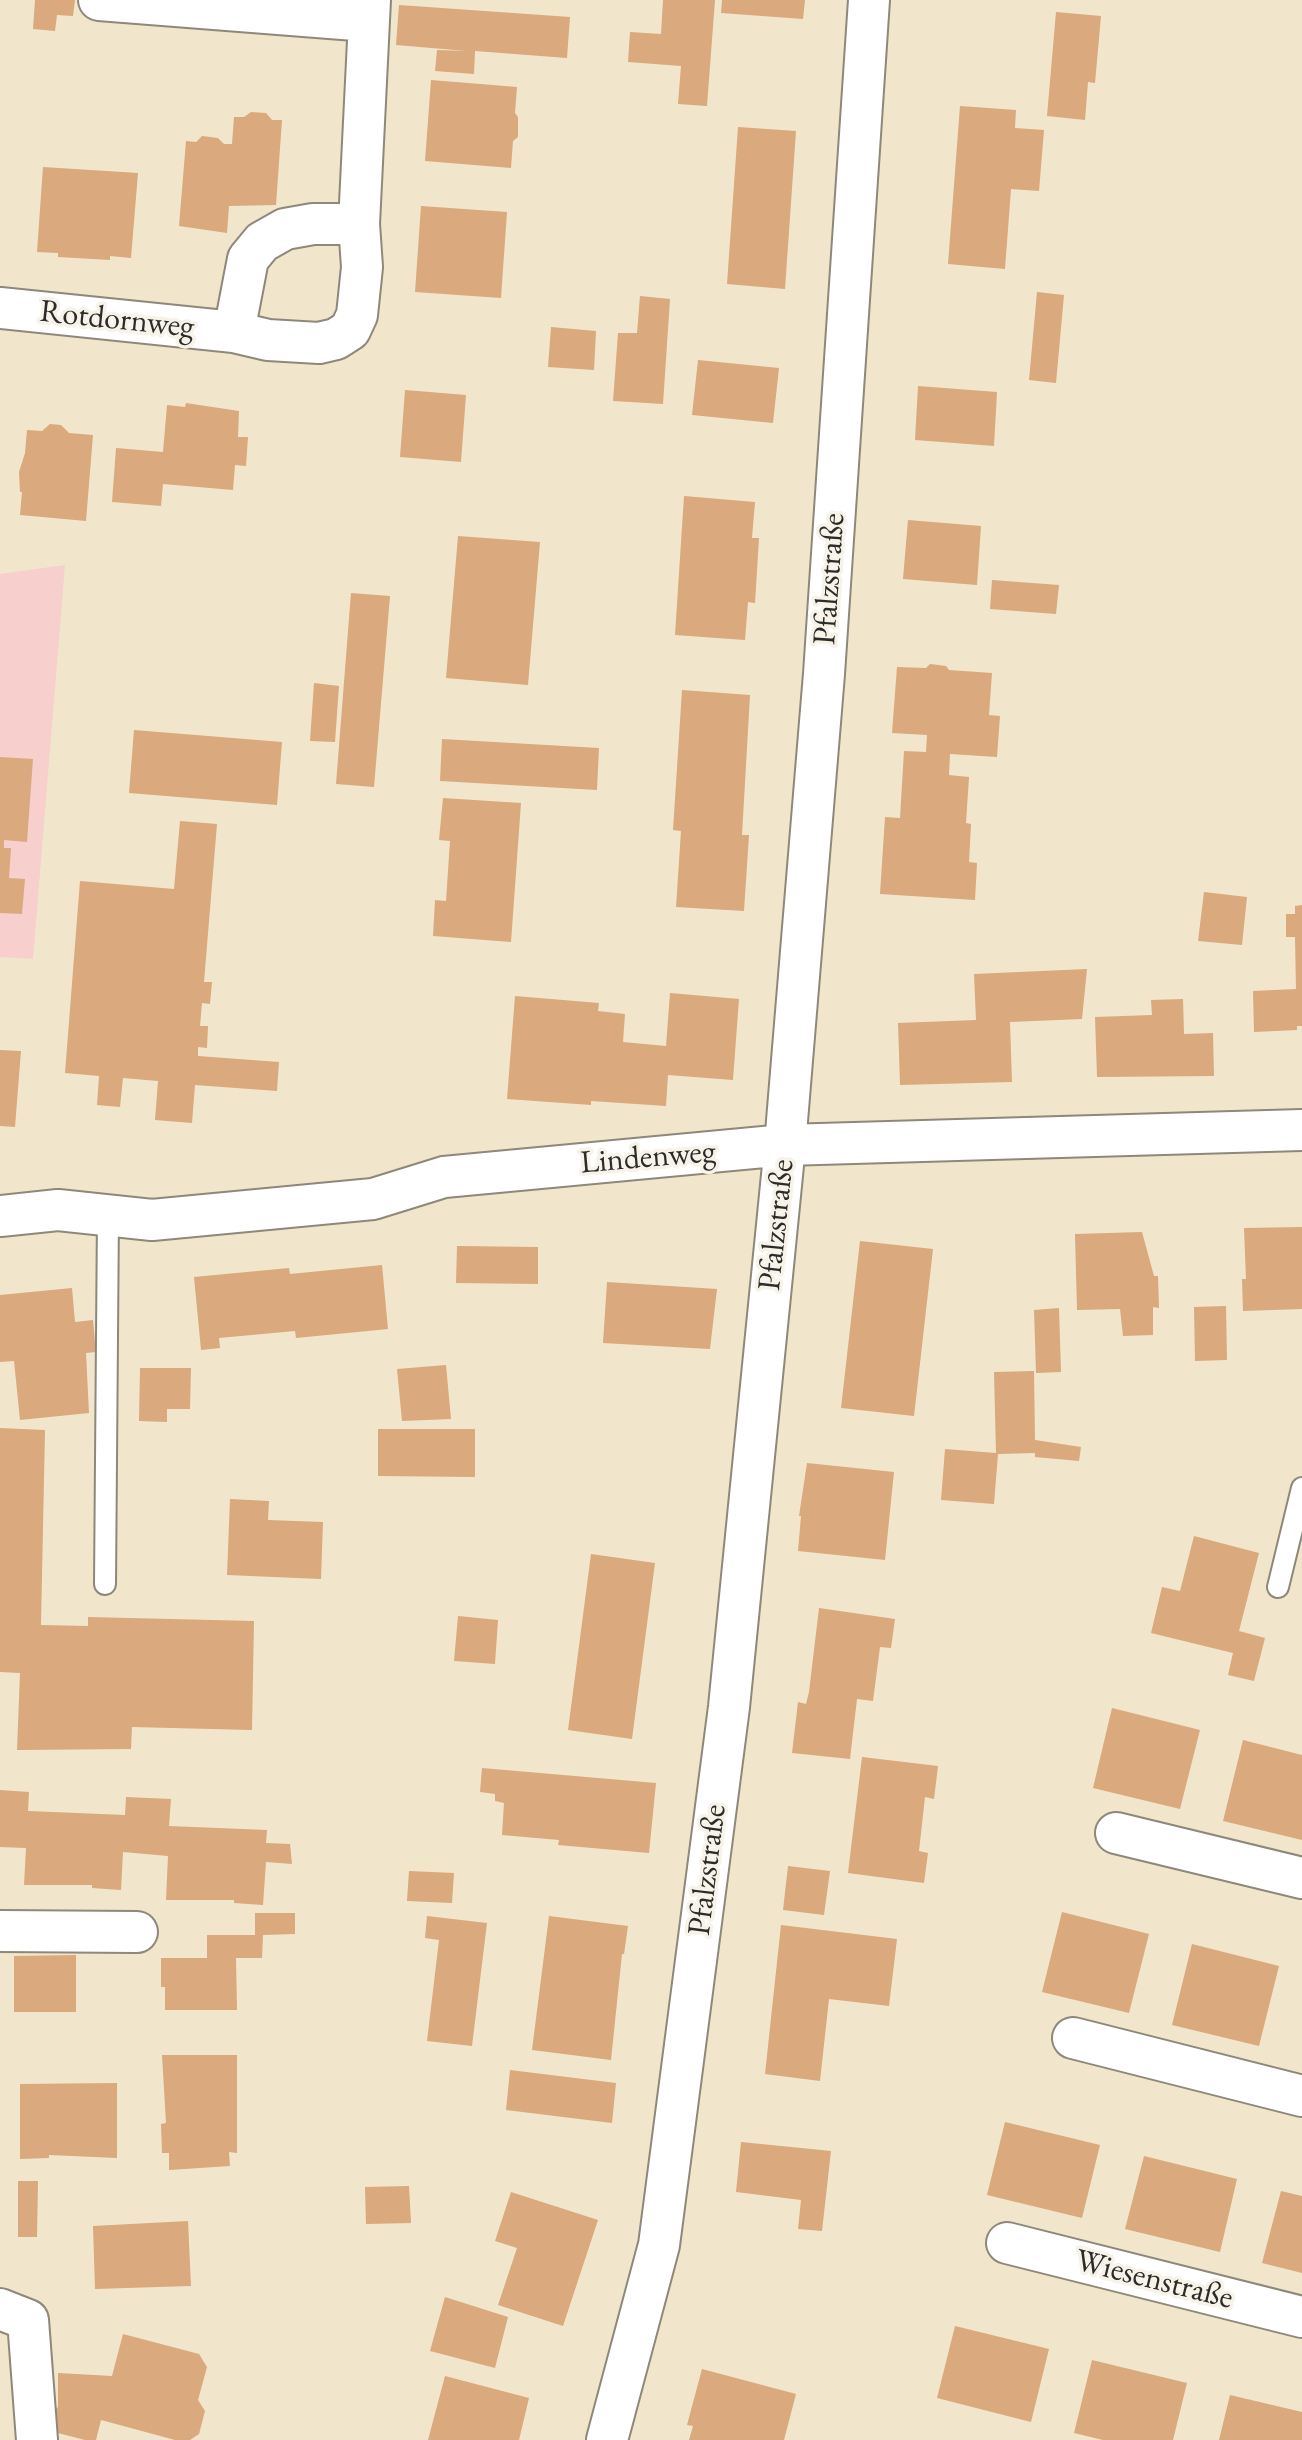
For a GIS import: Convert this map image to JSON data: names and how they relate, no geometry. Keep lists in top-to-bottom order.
{
  "streets": {
    "street": [
      "Rotdornweg",
      "Pfalzstraße",
      "Lindenweg",
      "Wiesenstraße"
    ]
  },
  "crossings": [
    ["Pfalzstraße", "Lindenweg"]
  ]
}
